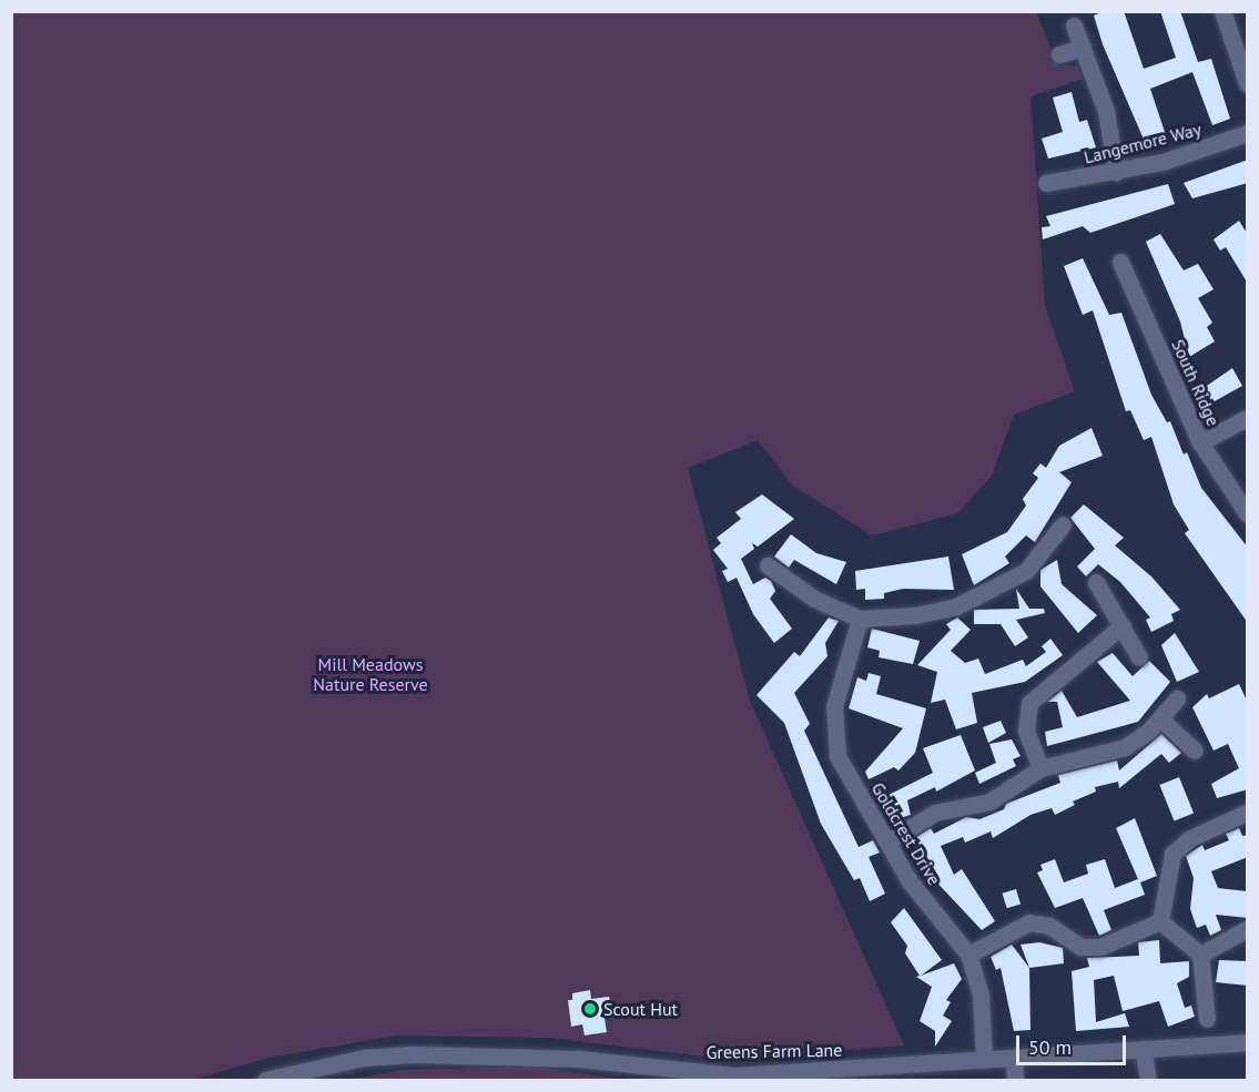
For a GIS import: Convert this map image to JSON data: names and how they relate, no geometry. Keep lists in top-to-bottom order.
{
  "streets": {
    "street": [
      "Langemore Way",
      "South Ridge",
      "Goldcrest Drive",
      "Greens Farm Lane"
    ]
  },
  "crossings": [
    ["Goldcrest Drive", "Greens Farm Lane"]
  ],
  "parks": ["Mill Meadows Nature Reserve"],
  "places": ["Scout Hut"],
  "scale_bar": "50 m"
}
